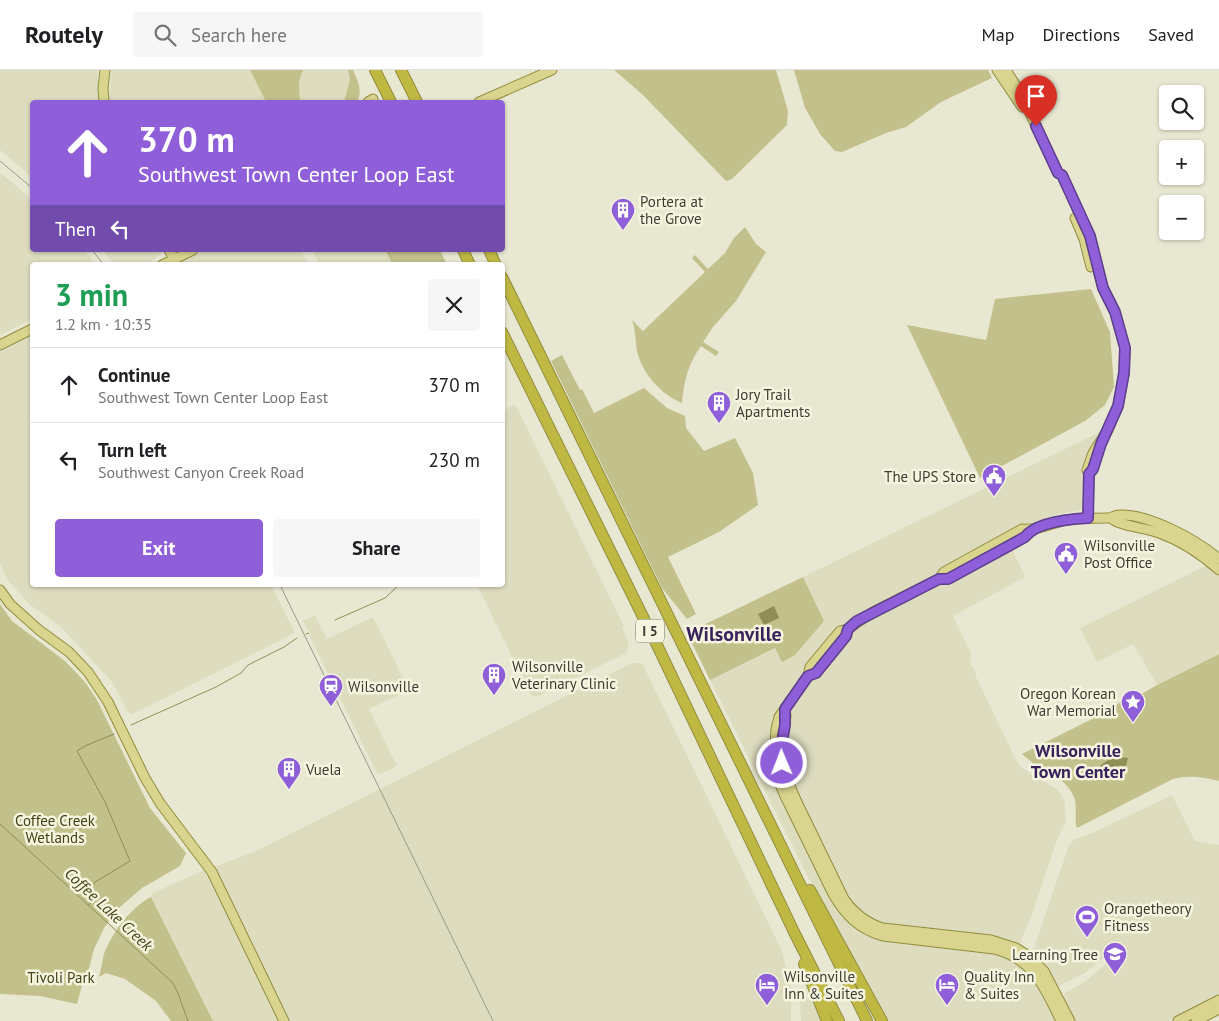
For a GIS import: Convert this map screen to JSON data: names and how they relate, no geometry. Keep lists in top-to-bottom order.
{
  "streets": {
    "highway": ["I 5"]
  },
  "districts": ["Wilsonville", "Wilsonville Town Center"],
  "water": ["Coffee Lake Creek"],
  "parks": ["Coffee Creek Wetlands", "Tivoli Park"],
  "places": {
    "building": [
      "Portera at the Grove",
      "Jory Trail Apartments",
      "Wilsonville Veterinary Clinic",
      "Vuela"
    ],
    "public building": ["The UPS Store", "Wilsonville Post Office"],
    "station": ["Wilsonville"],
    "place": ["Oregon Korean War Memorial"],
    "sports": ["Orangetheory Fitness"],
    "school or university": ["Learning Tree"],
    "hotel": ["Wilsonville Inn & Suites", "Quality Inn & Suites"]
  },
  "page": {
    "header": "Routely",
    "search": "Search here",
    "nav": ["Map", "Directions", "Saved"],
    "map_buttons": ["+", "−"],
    "turn": ["370 m", "Southwest Town Center Loop East"],
    "then": "Then",
    "heading": ["3 min", "1.2 km · 10:35"],
    "list": [
      {
        "name": "Continue",
        "note": "Southwest Town Center Loop East",
        "value": "370 m"
      },
      {
        "name": "Turn left",
        "note": "Southwest Canyon Creek Road",
        "value": "230 m"
      }
    ],
    "buttons": ["Exit", "Share"]
  }
}
